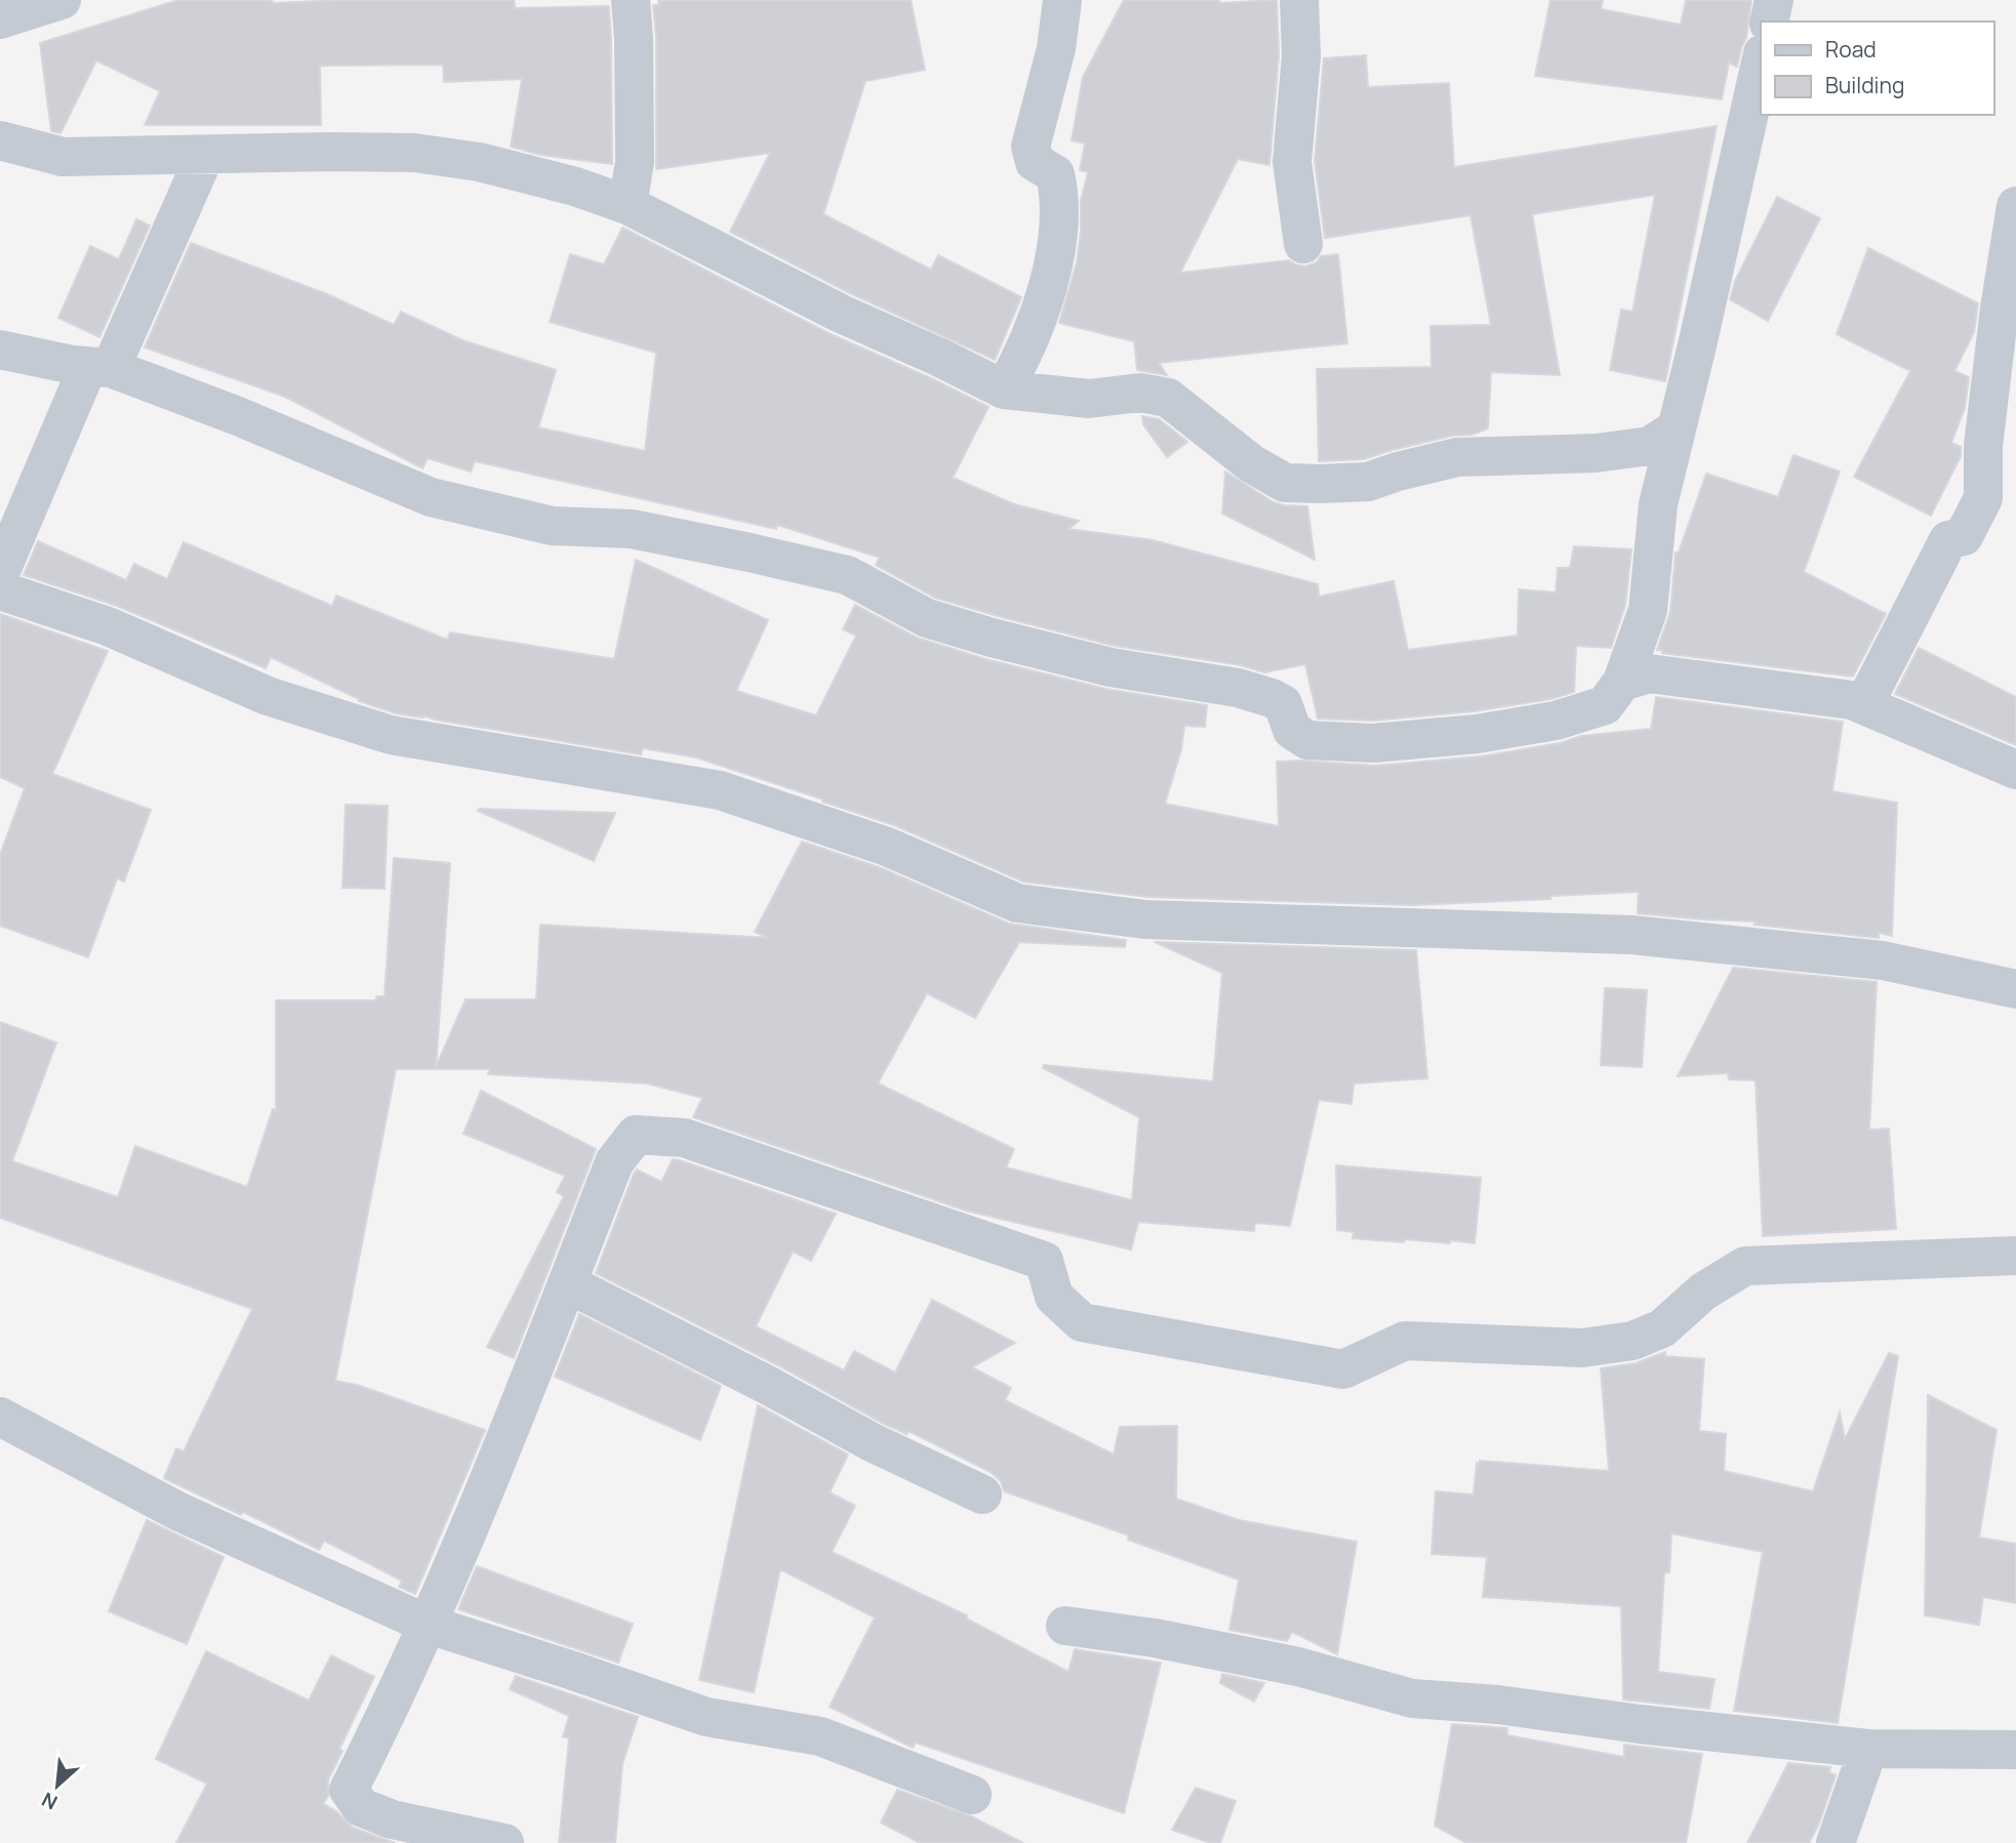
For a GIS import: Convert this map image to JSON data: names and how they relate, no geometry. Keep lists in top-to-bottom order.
{
  "legend": ["Road", "Building"],
  "north": "bottom left"
}
